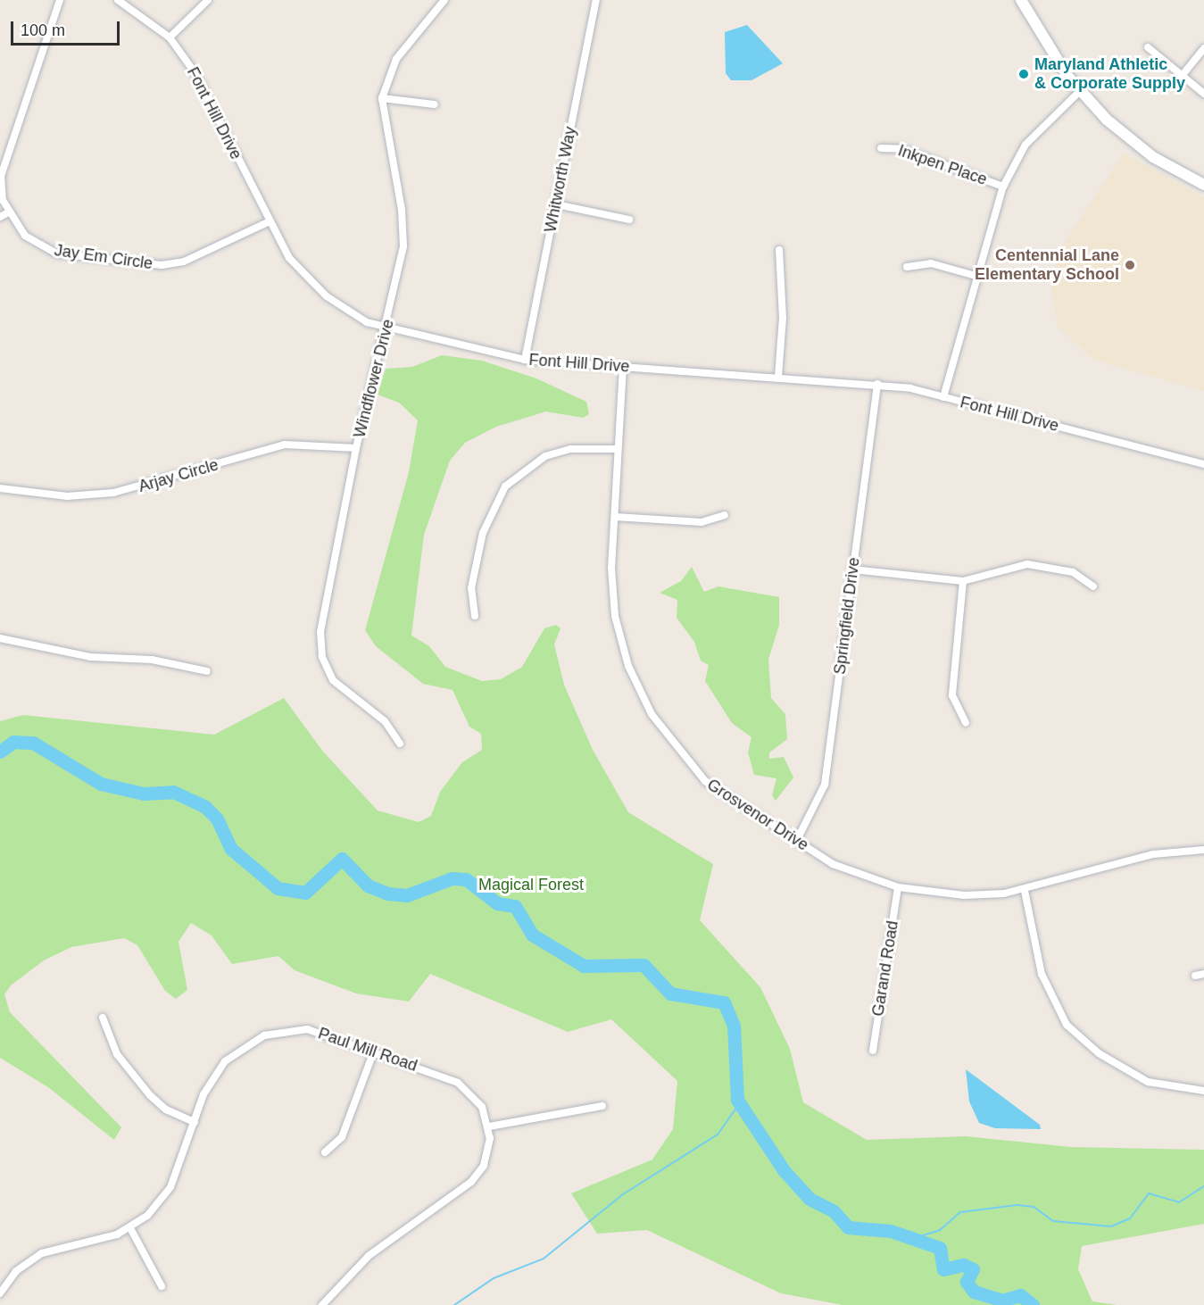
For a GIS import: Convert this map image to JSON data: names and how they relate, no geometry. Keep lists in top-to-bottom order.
{
  "streets": {
    "street": [
      "Font Hill Drive",
      "Inkpen Place",
      "Whitworth Way",
      "Jay Em Circle",
      "Windflower Drive",
      "Arjay Circle",
      "Springfield Drive",
      "Grosvenor Drive",
      "Garand Road",
      "Paul Mill Road"
    ]
  },
  "crossings": [
    ["Font Hill Drive", "Whitworth Way"],
    ["Font Hill Drive", "Jay Em Circle"],
    ["Font Hill Drive", "Windflower Drive"],
    ["Font Hill Drive", "Springfield Drive"],
    ["Font Hill Drive", "Grosvenor Drive"],
    ["Windflower Drive", "Arjay Circle"],
    ["Springfield Drive", "Grosvenor Drive"],
    ["Grosvenor Drive", "Garand Road"]
  ],
  "parks": ["Magical Forest"],
  "places": ["Maryland Athletic & Corporate Supply", "Centennial Lane Elementary School"],
  "scale_bar": "100 m"
}
